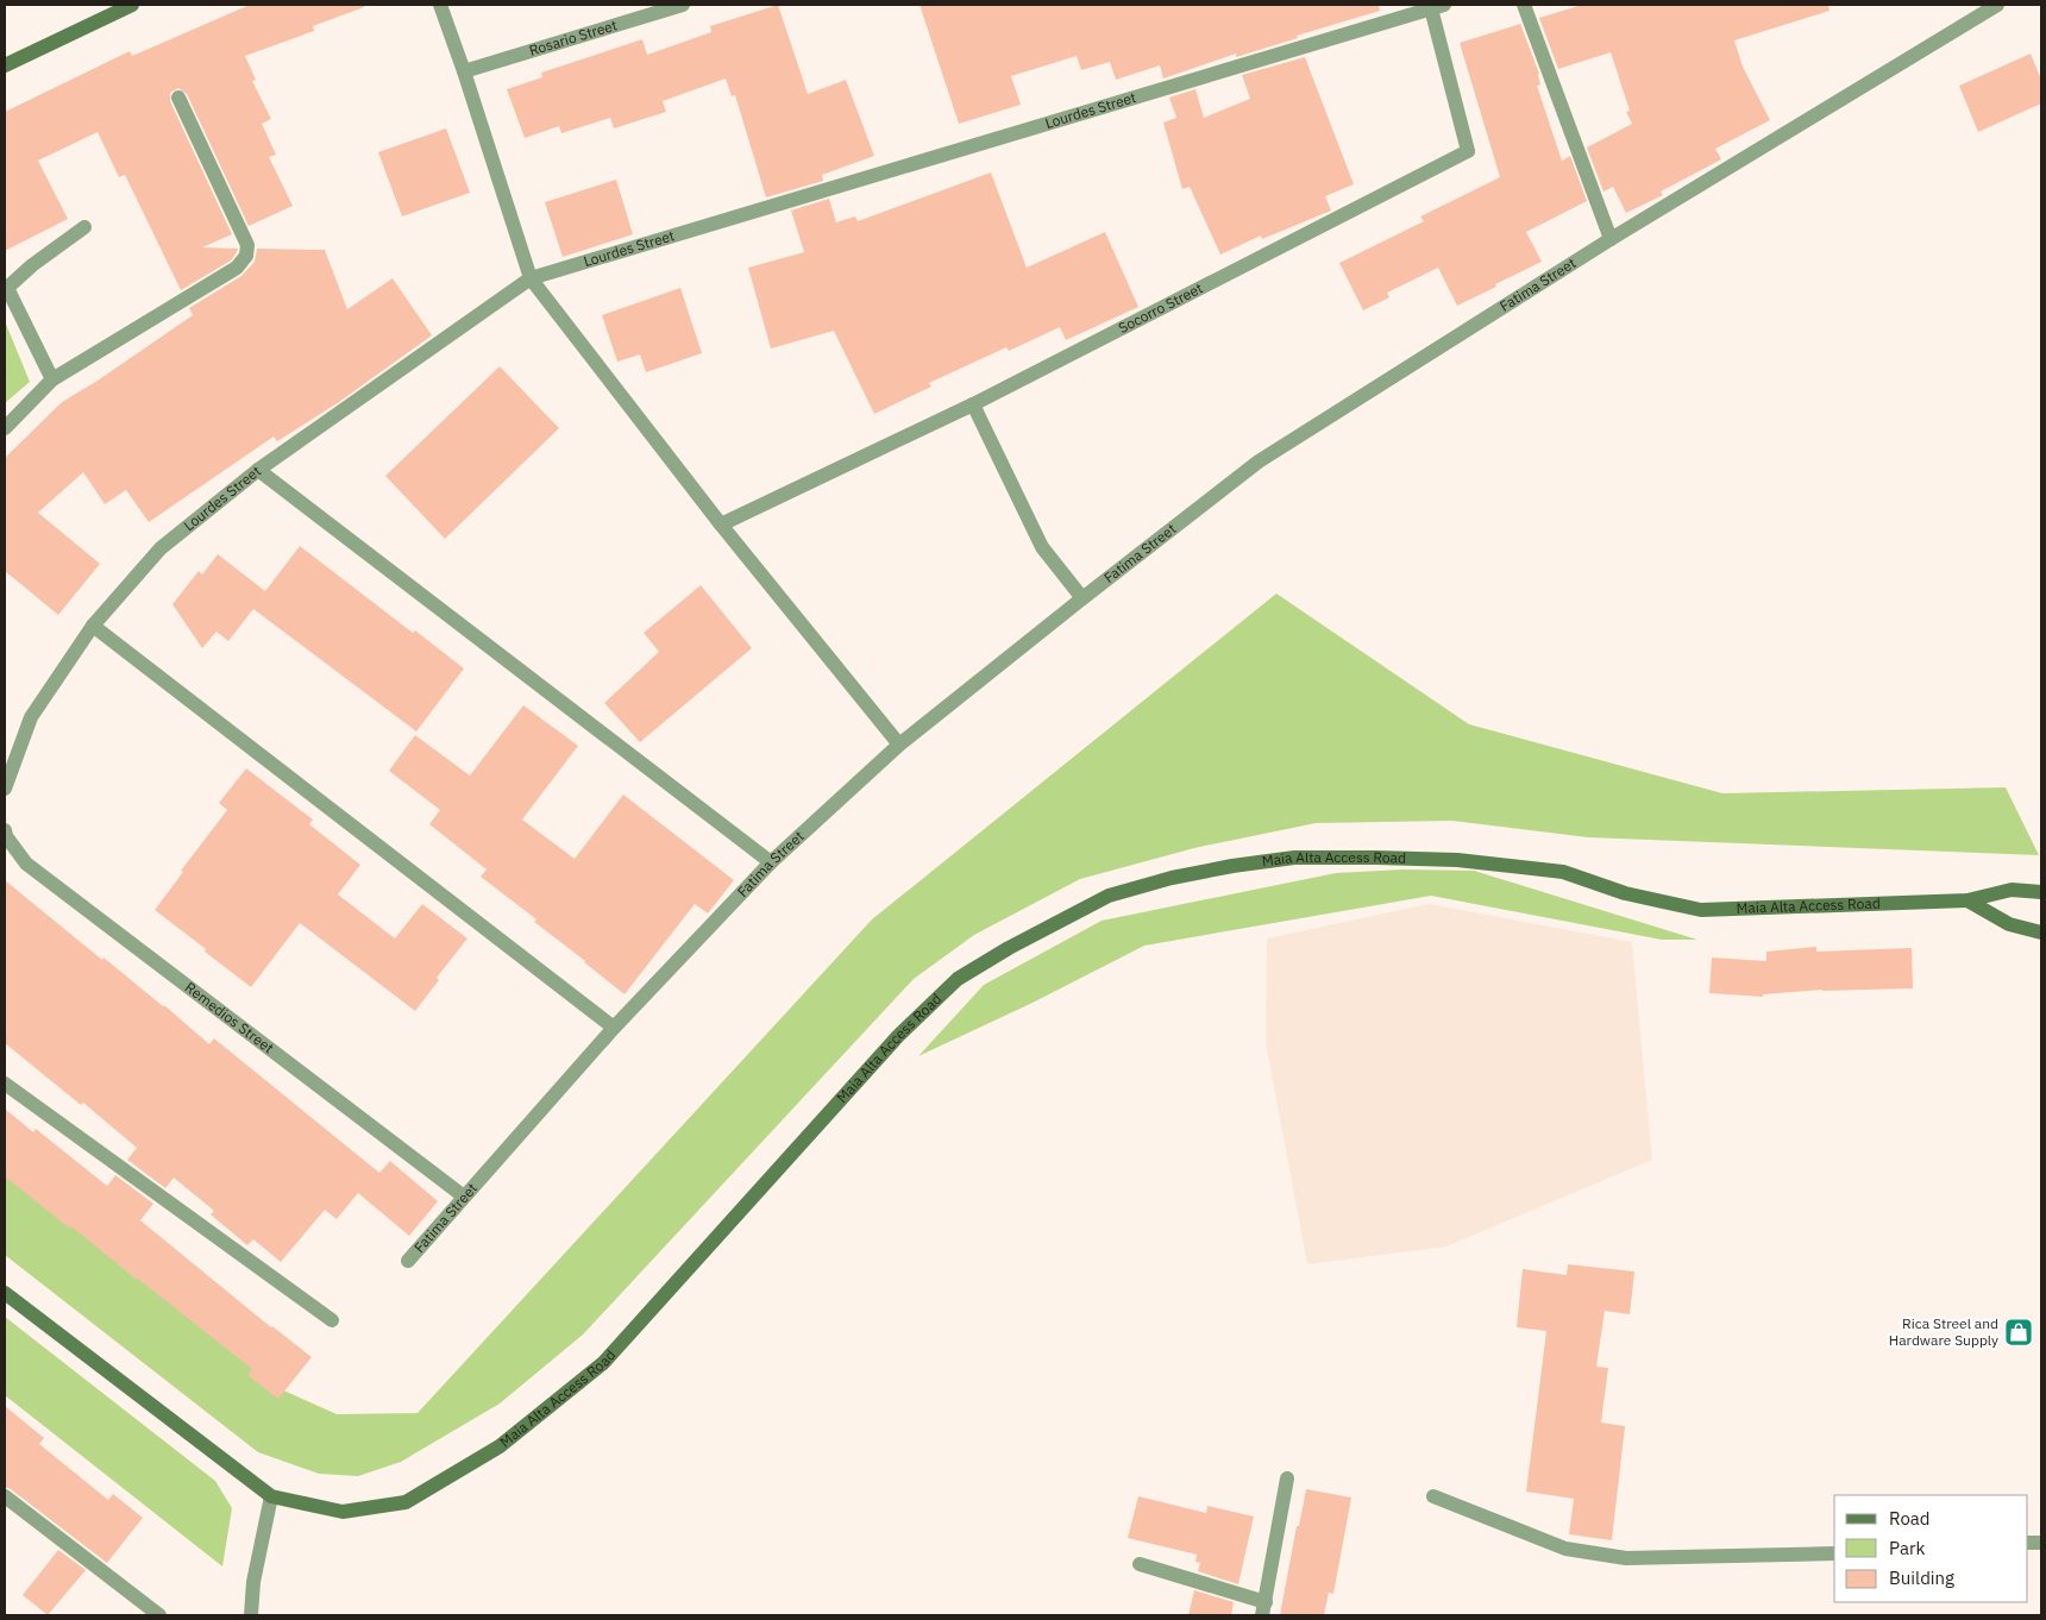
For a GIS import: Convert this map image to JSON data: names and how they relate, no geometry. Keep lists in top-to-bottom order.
{
  "streets": {
    "street": [
      "Rosario Street",
      "Lourdes Street",
      "Fatima Street",
      "Socorro Street",
      "Maia Alta Access Road",
      "Remedios Street"
    ]
  },
  "crossings": [
    ["Lourdes Street", "Socorro Street"],
    ["Fatima Street", "Remedios Street"]
  ],
  "places": {
    "shop": ["Rica Streel and Hardware Supply"]
  },
  "legend": ["Road", "Park", "Building"]
}
